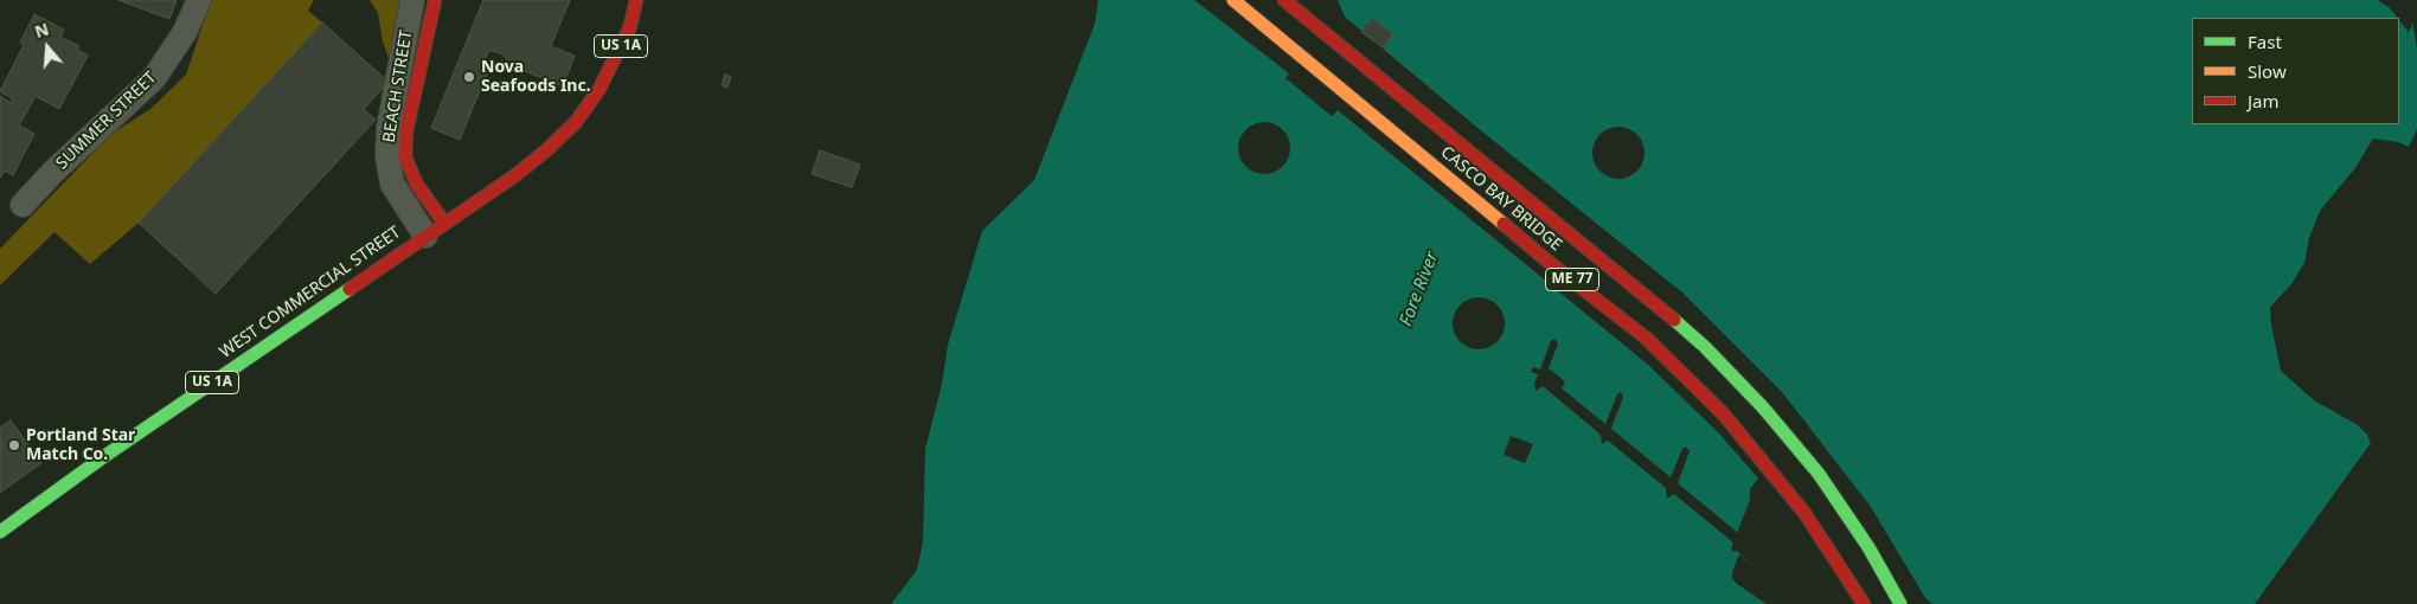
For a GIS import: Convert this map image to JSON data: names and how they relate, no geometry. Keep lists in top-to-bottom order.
{
  "streets": {
    "main road": [
      "US 1A",
      "CASCO BAY BRIDGE",
      "ME 77",
      "WEST COMMERCIAL STREET"
    ],
    "street": ["BEACH STREET", "SUMMER STREET"]
  },
  "crossings": [
    ["BEACH STREET", "WEST COMMERCIAL STREET"]
  ],
  "water": ["Fore River"],
  "places": ["Nova Seafoods Inc.", "Portland Star Match Co."],
  "legend": ["Fast", "Slow", "Jam"],
  "north": "top"
}
